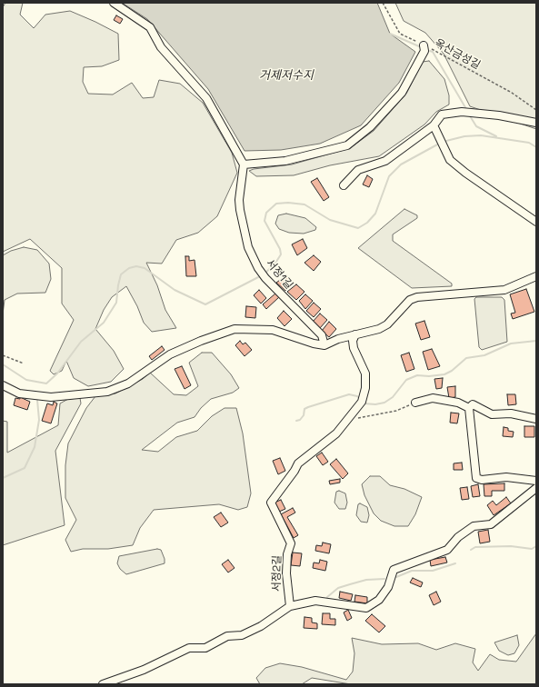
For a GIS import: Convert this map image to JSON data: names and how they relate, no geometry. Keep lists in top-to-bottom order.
{
  "streets": {
    "street": ["서정1길", "서정2길"],
    "path": ["옥산금성길"]
  },
  "water": ["거제저수지"]
}
